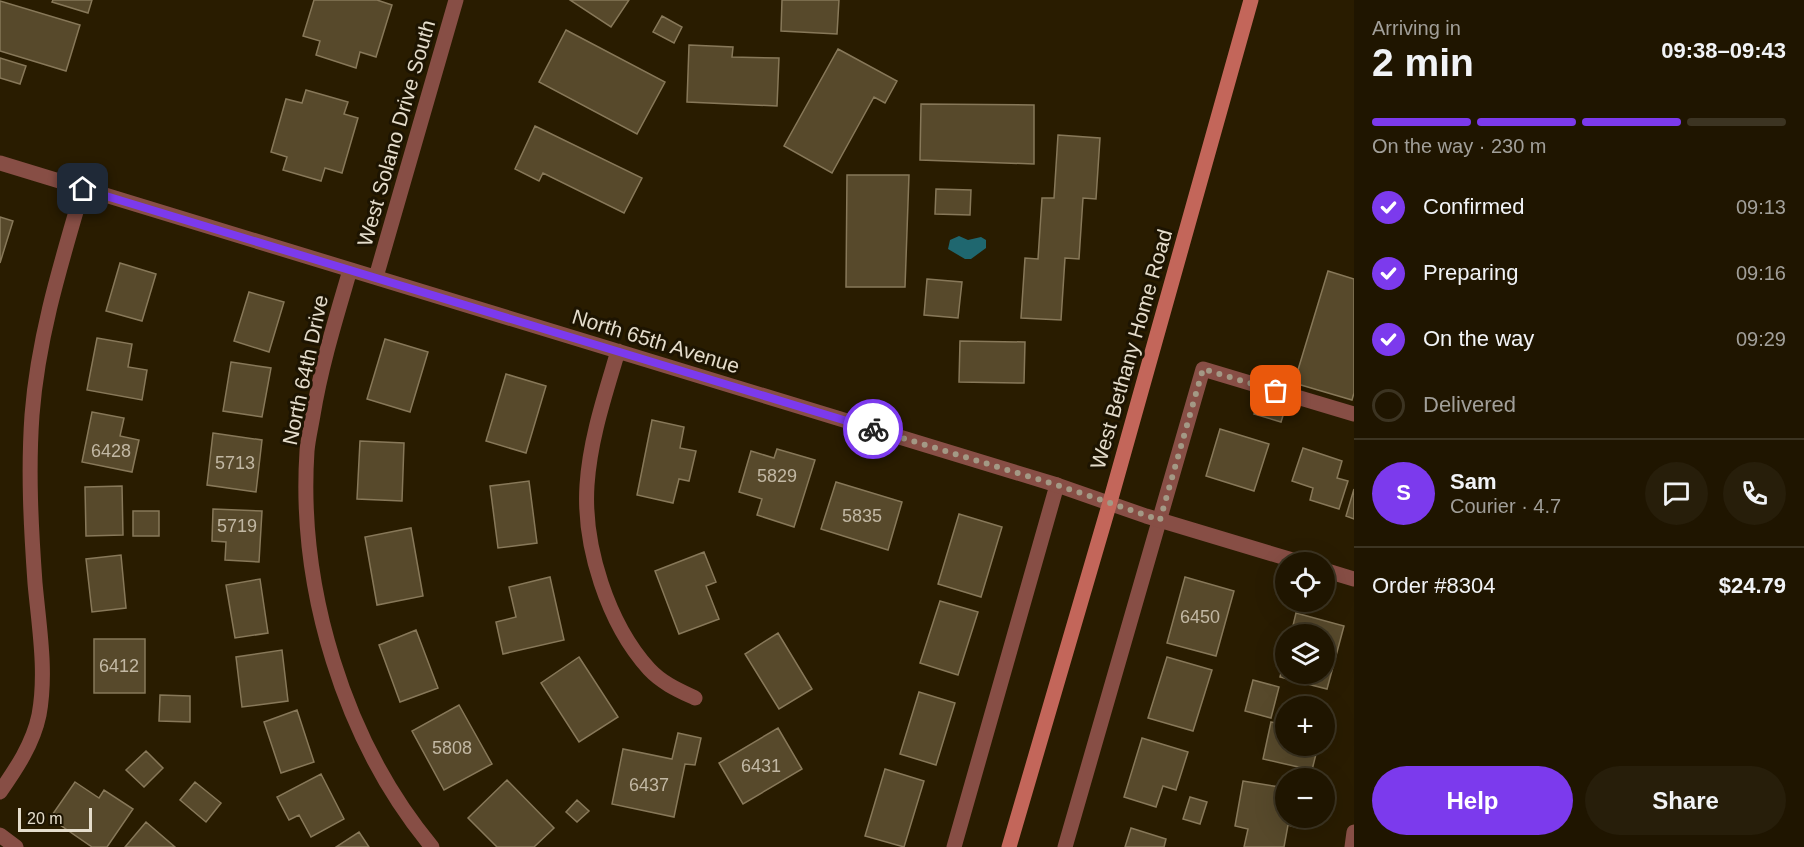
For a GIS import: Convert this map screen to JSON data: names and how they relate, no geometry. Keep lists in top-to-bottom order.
{
  "streets": {
    "main road": ["West Bethany Home Road"],
    "street": ["West Solano Drive South", "North 65th Avenue", "North 64th Drive"]
  },
  "crossings": [
    ["West Solano Drive South", "North 65th Avenue"],
    ["North 65th Avenue", "West Bethany Home Road"],
    ["North 65th Avenue", "North 64th Drive"]
  ],
  "house_numbers": [
    "6428",
    "5713",
    "5829",
    "5835",
    "5719",
    "6450",
    "6412",
    "5808",
    "6431",
    "6437"
  ],
  "scale_bar": "20 m",
  "page": {
    "heading": ["2 min", "Arriving in", "09:38–09:43"],
    "panel": [
      "Sam",
      "Courier · 4.7",
      "Order #8304",
      "$24.79"
    ],
    "bar": "On the way · 230 m",
    "list": [
      ["Confirmed", "09:13"],
      ["Preparing", "09:16"],
      ["On the way", "09:29"],
      "Delivered"
    ],
    "round": "S",
    "map_buttons": ["+", "−"],
    "buttons": ["Help", "Share"],
    "scale": "20 m"
  }
}
